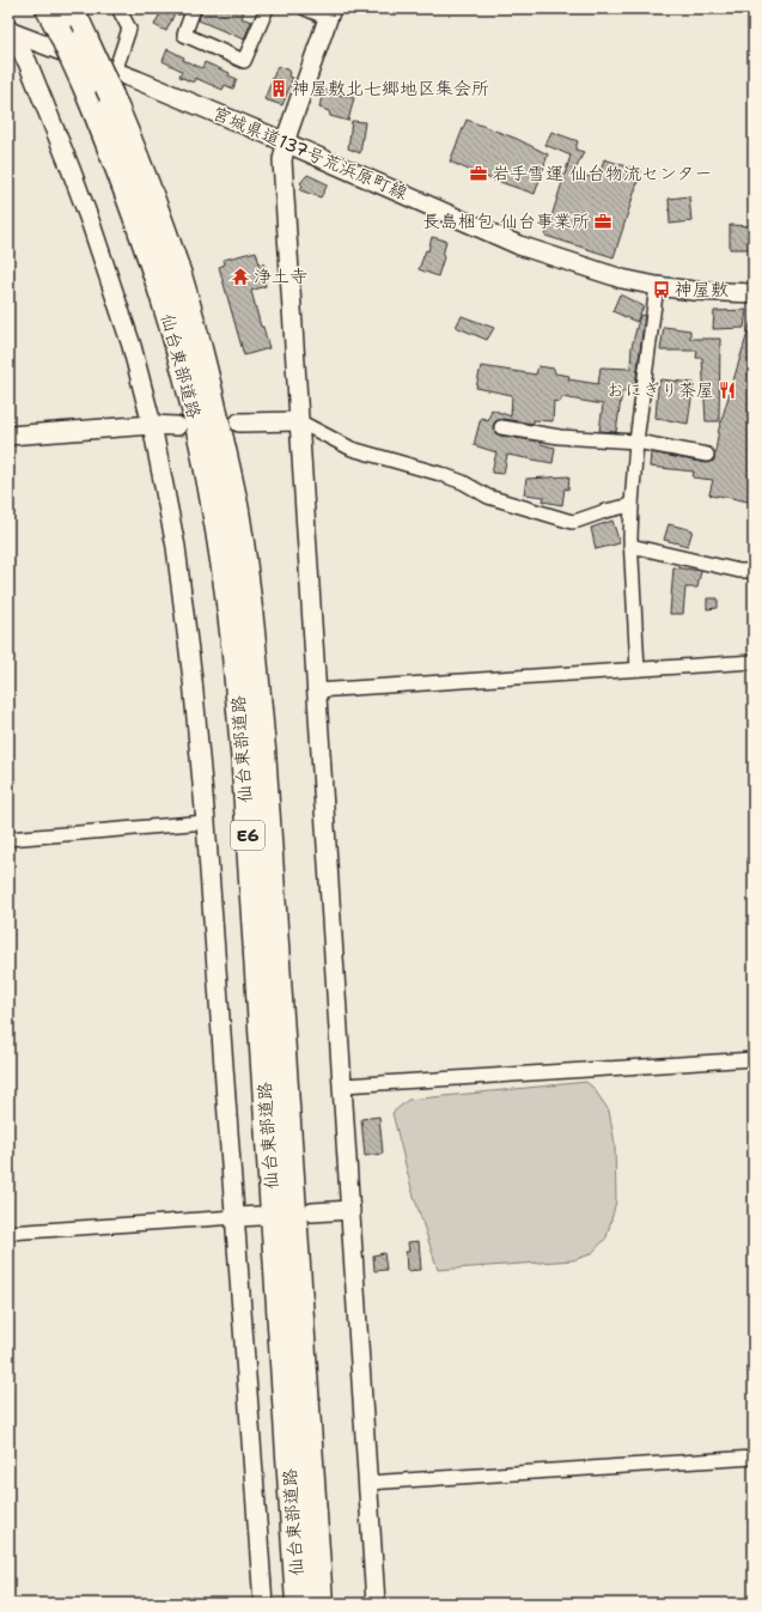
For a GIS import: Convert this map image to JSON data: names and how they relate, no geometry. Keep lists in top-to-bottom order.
{
  "streets": {
    "highway": ["仙台東部道路", "E6"],
    "street": ["宮城県道137号荒浜原町線"]
  },
  "places": {
    "building": ["神屋敷北七郷地区集会所"],
    "office": ["岩手雪運 仙台物流センター", "長島梱包 仙台事業所"],
    "temple": ["浄土寺"],
    "bus stop": ["神屋敷"],
    "restaurant": ["おにぎり茶屋"]
  }
}
